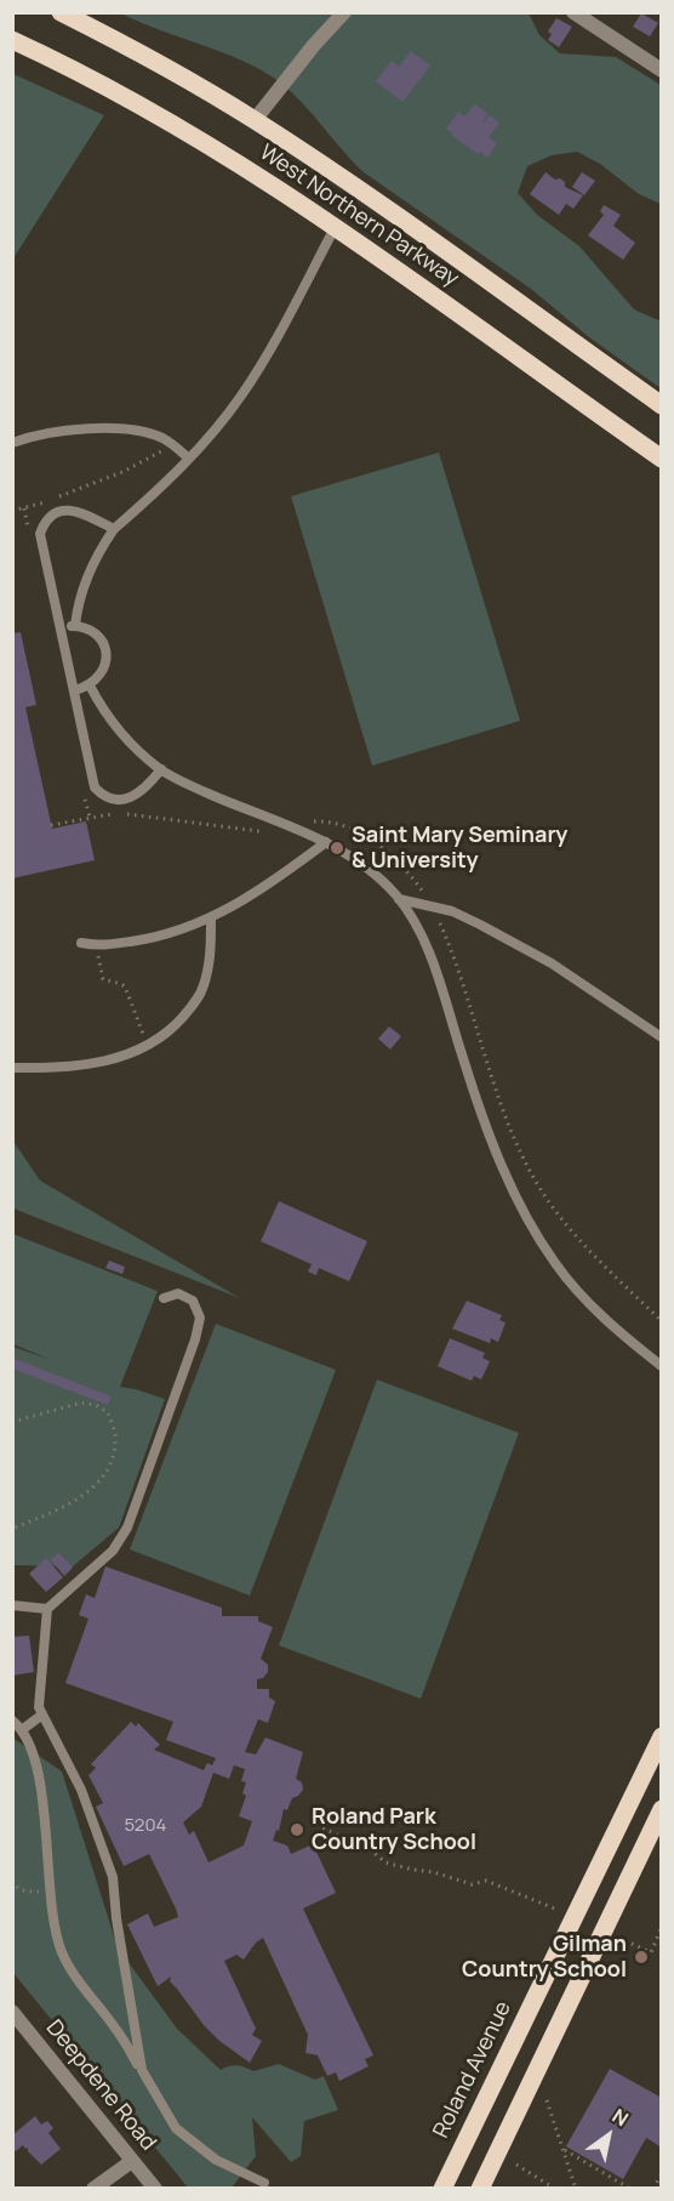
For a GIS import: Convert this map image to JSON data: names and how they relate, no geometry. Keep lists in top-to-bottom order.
{
  "streets": {
    "main road": ["West Northern Parkway", "Roland Avenue"],
    "street": ["Deepdene Road"]
  },
  "places": ["Saint Mary Seminary & University", "Roland Park Country School", "Gilman Country School"],
  "house_numbers": ["5204"],
  "north": "top right"
}
